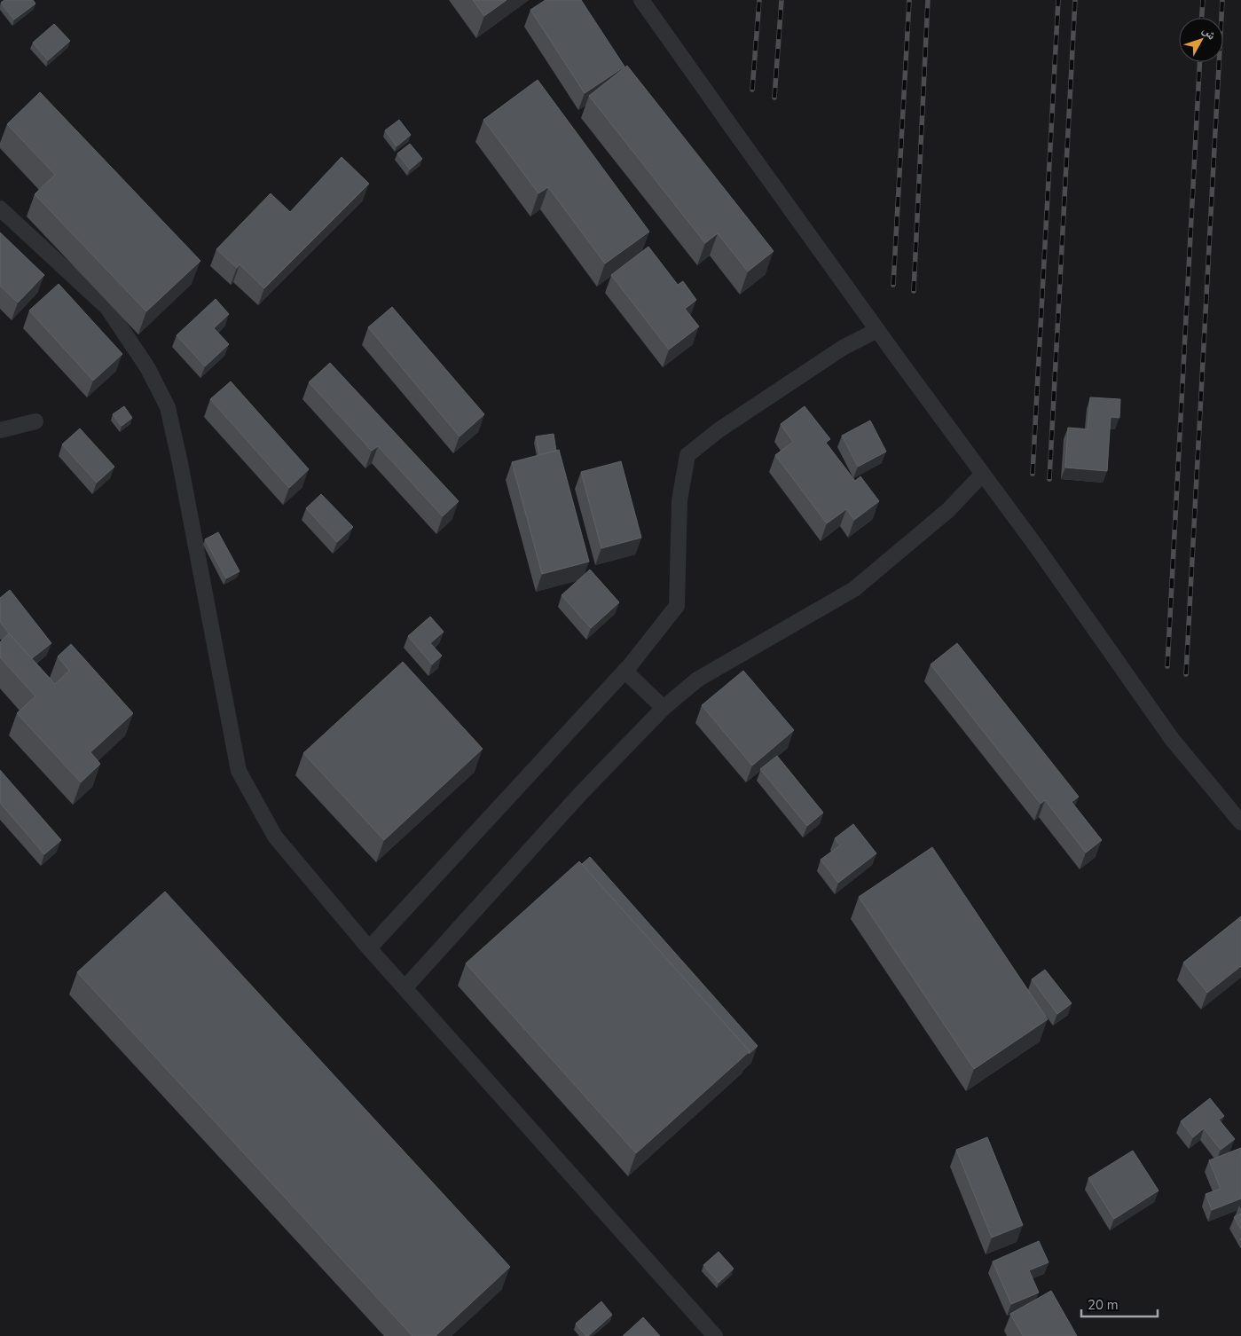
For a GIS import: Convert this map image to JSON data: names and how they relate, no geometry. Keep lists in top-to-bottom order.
{
  "scale_bar": "20 m",
  "north": "top right"
}
